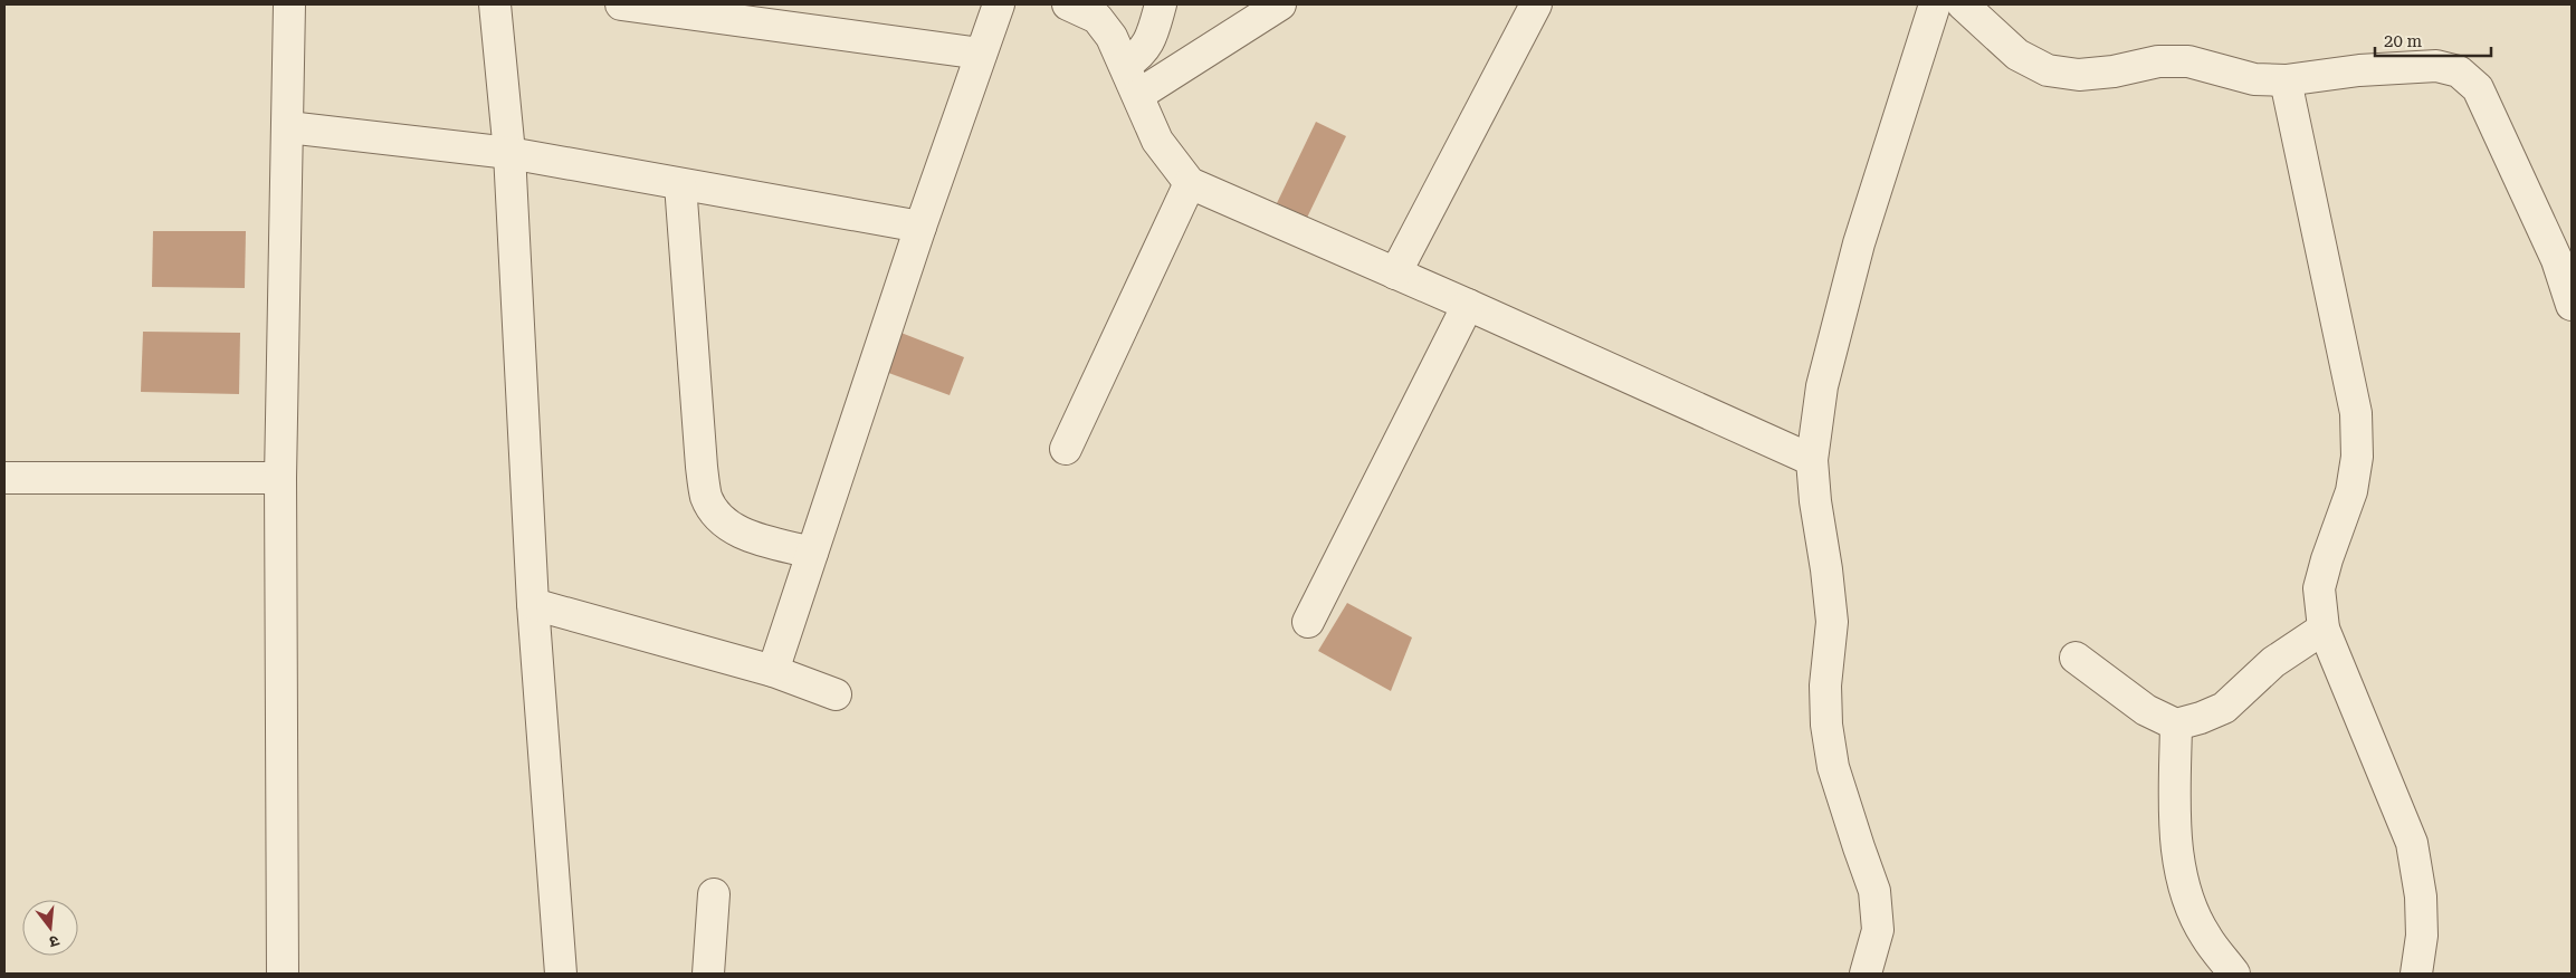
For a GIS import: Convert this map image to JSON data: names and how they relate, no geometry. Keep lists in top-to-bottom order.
{
  "scale_bar": "20 m",
  "north": "bottom"
}
